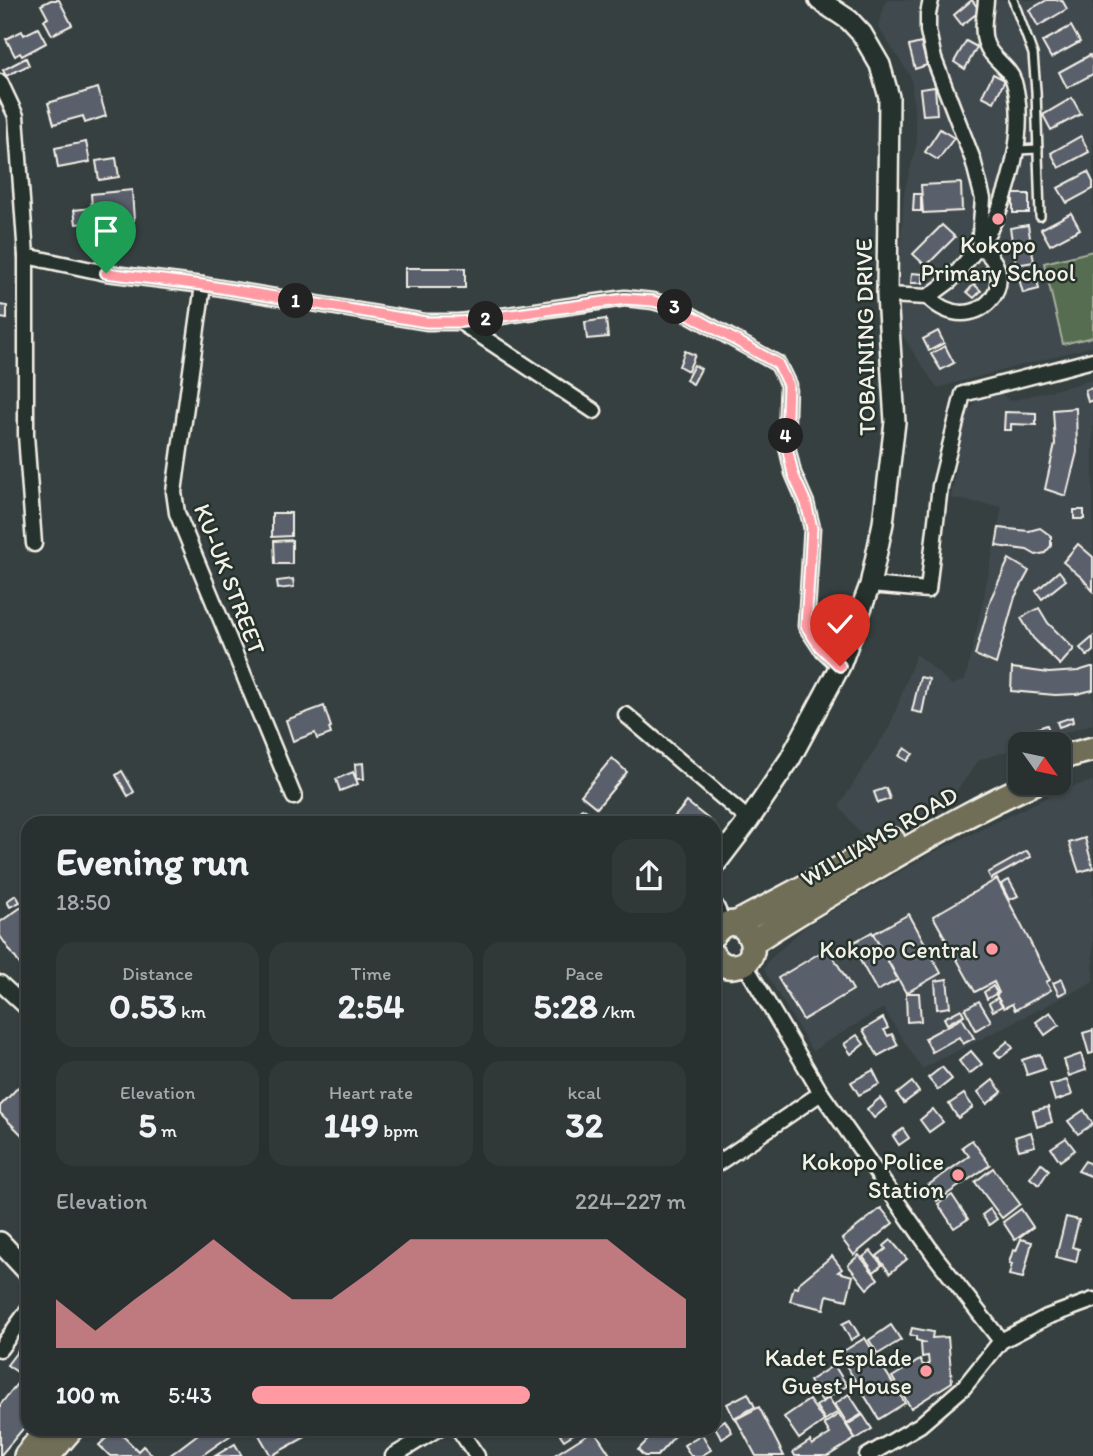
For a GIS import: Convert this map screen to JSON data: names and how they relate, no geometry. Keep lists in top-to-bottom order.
{
  "streets": {
    "main road": ["WILLIAMS ROAD"],
    "street": ["TOBAINING DRIVE", "KU-UK STREET"]
  },
  "places": [
    "Kokopo Primary School",
    "Kokopo Central",
    "Kokopo Police Station",
    "Kadet Esplade Guest House"
  ],
  "north": "bottom right",
  "page": {
    "pins": [
      "1",
      "3",
      "2",
      "4"
    ],
    "heading": ["Evening run", "18:50"],
    "stats": [
      ["Distance", "0.53 km"],
      ["Time", "2:54"],
      ["Pace", "5:28 /km"],
      ["Elevation", "5 m"],
      ["Heart rate", "149 bpm"],
      ["kcal", "32"]
    ],
    "chart": ["Elevation", "224–227 m"],
    "list": [
      {
        "name": "100 m",
        "note": "5:43"
      }
    ]
  }
}
